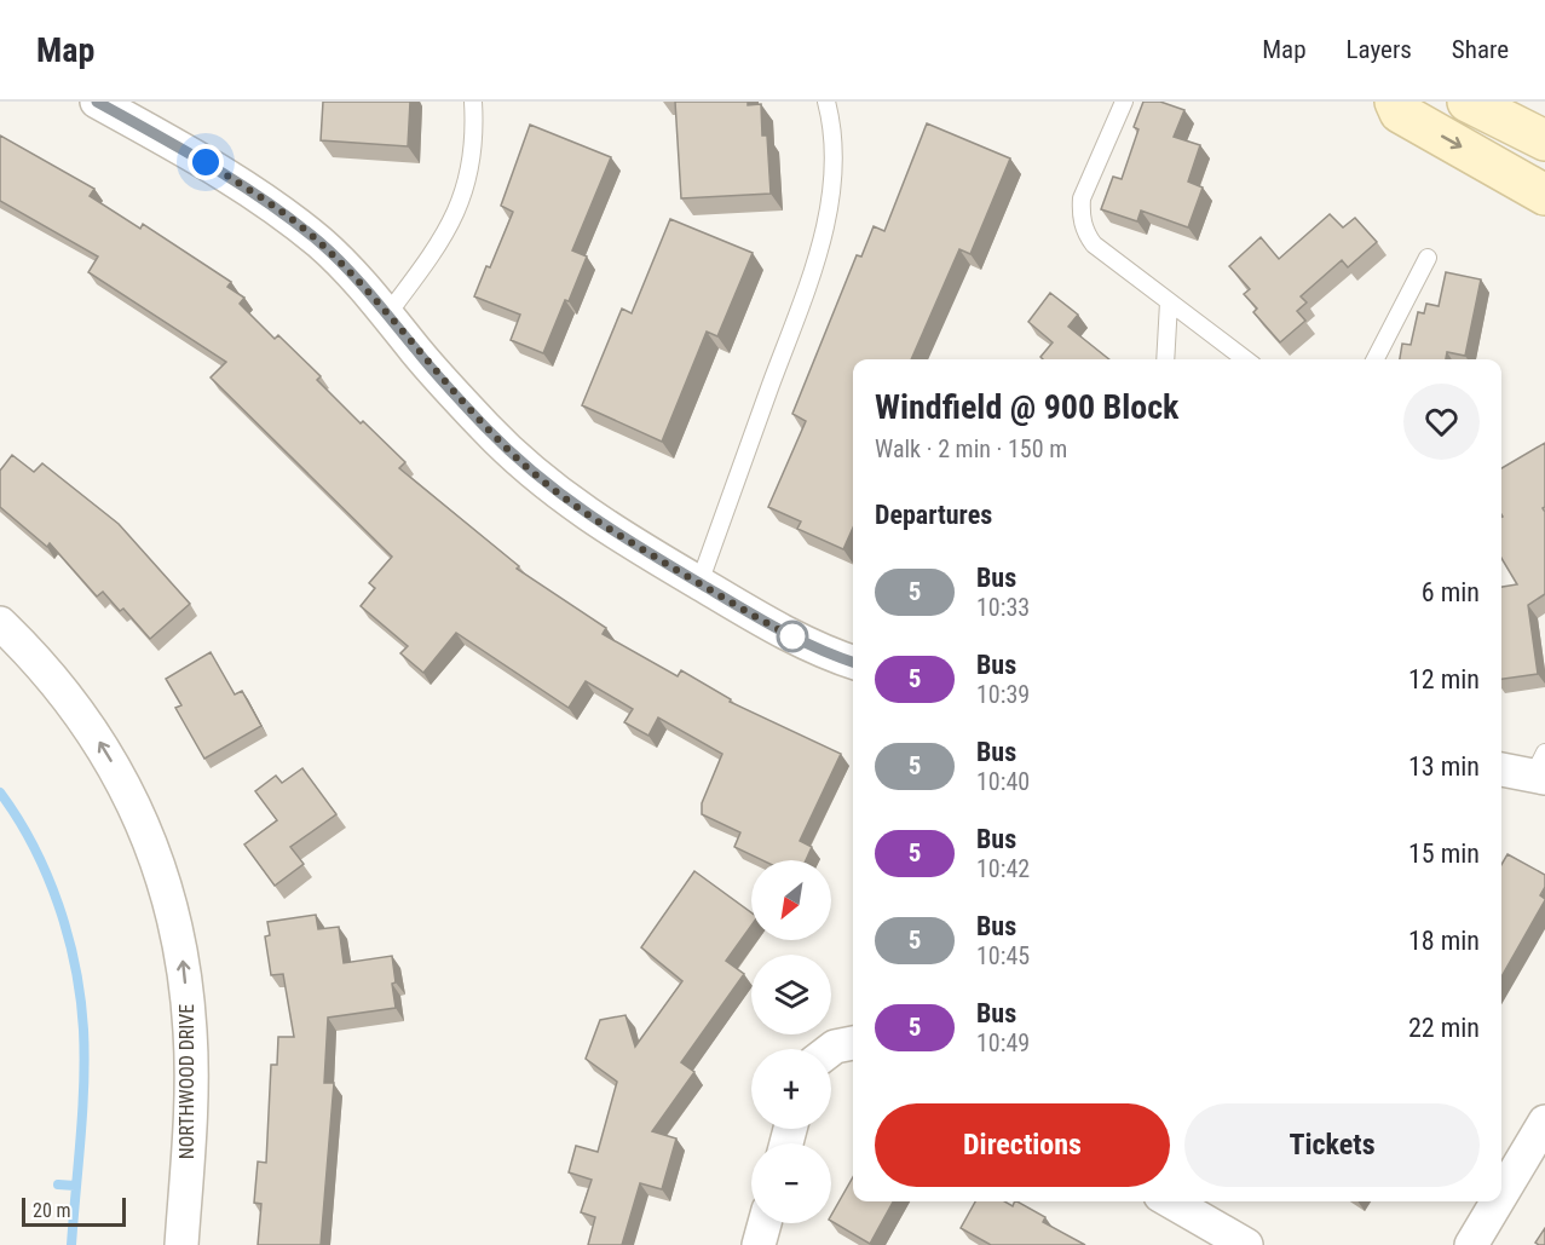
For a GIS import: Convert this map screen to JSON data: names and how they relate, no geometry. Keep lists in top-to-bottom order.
{
  "streets": {
    "street": ["NORTHWOOD DRIVE"]
  },
  "one_way": ["NORTHWOOD DRIVE"],
  "lines": ["bus line 5"],
  "scale_bar": "20 m",
  "north": "bottom left",
  "page": {
    "header": "Map",
    "nav": ["Map", "Layers", "Share"],
    "heading": [
      ["Windfield @ 900 Block", "Walk · 2 min · 150 m"],
      "Departures"
    ],
    "list": [
      {
        "mark": "5",
        "name": "Bus",
        "note": "10:33",
        "value": "6 min"
      },
      {
        "mark": "5",
        "name": "Bus",
        "note": "10:39",
        "value": "12 min"
      },
      {
        "mark": "5",
        "name": "Bus",
        "note": "10:40",
        "value": "13 min"
      },
      {
        "mark": "5",
        "name": "Bus",
        "note": "10:42",
        "value": "15 min"
      },
      {
        "mark": "5",
        "name": "Bus",
        "note": "10:45",
        "value": "18 min"
      },
      {
        "mark": "5",
        "name": "Bus",
        "note": "10:49",
        "value": "22 min"
      }
    ],
    "map_buttons": ["+", "−"],
    "buttons": ["Directions", "Tickets"],
    "scale": "20 m"
  }
}
